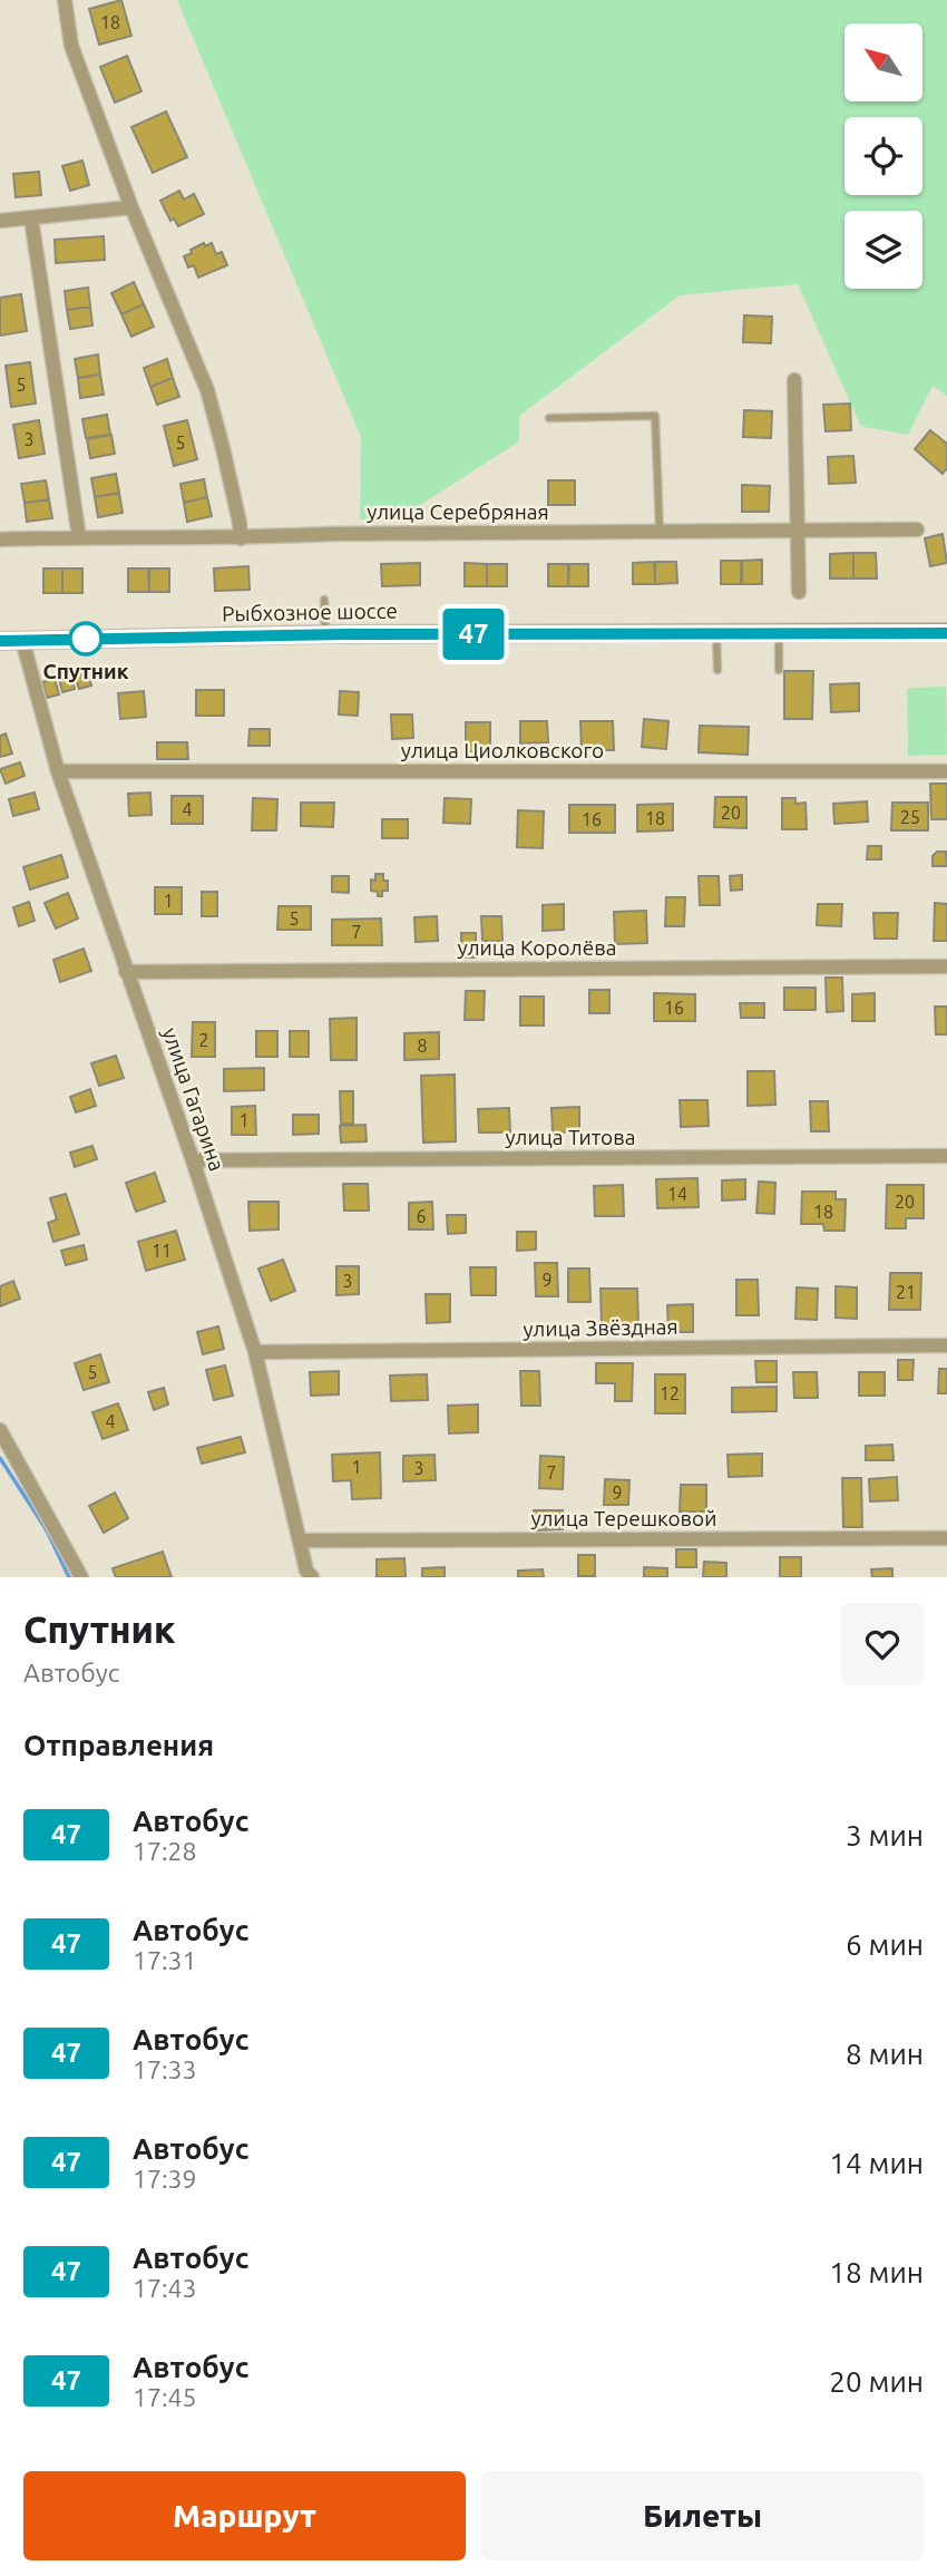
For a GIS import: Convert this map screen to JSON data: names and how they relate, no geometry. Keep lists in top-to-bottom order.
{
  "streets": {
    "street": [
      "улица Серебряная",
      "Рыбхозное шоссе",
      "улица Циолковского",
      "улица Королёва",
      "улица Гагарина",
      "улица Титова",
      "улица Звёздная",
      "улица Терешковой"
    ]
  },
  "crossings": [
    ["Рыбхозное шоссе", "улица Гагарина"],
    ["улица Циолковского", "улица Гагарина"],
    ["улица Королёва", "улица Гагарина"],
    ["улица Гагарина", "улица Титова"],
    ["улица Гагарина", "улица Звёздная"],
    ["улица Гагарина", "улица Терешковой"]
  ],
  "places": ["Спутник"],
  "lines": ["bus line 47"],
  "house_numbers": [
    "18",
    "5",
    "3",
    "5",
    "4",
    "20",
    "25",
    "18",
    "16",
    "1",
    "5",
    "7",
    "16",
    "2",
    "8",
    "1",
    "14",
    "20",
    "18",
    "6",
    "11",
    "9",
    "3",
    "21",
    "5",
    "12",
    "4",
    "1",
    "3",
    "7",
    "9"
  ],
  "north": "top left",
  "page": {
    "on_map": "47",
    "heading": [
      ["Спутник", "Автобус"],
      "Отправления"
    ],
    "list": [
      {
        "mark": "47",
        "name": "Автобус",
        "note": "17:28",
        "value": "3 мин"
      },
      {
        "mark": "47",
        "name": "Автобус",
        "note": "17:31",
        "value": "6 мин"
      },
      {
        "mark": "47",
        "name": "Автобус",
        "note": "17:33",
        "value": "8 мин"
      },
      {
        "mark": "47",
        "name": "Автобус",
        "note": "17:39",
        "value": "14 мин"
      },
      {
        "mark": "47",
        "name": "Автобус",
        "note": "17:43",
        "value": "18 мин"
      },
      {
        "mark": "47",
        "name": "Автобус",
        "note": "17:45",
        "value": "20 мин"
      }
    ],
    "buttons": ["Маршрут", "Билеты"]
  }
}
